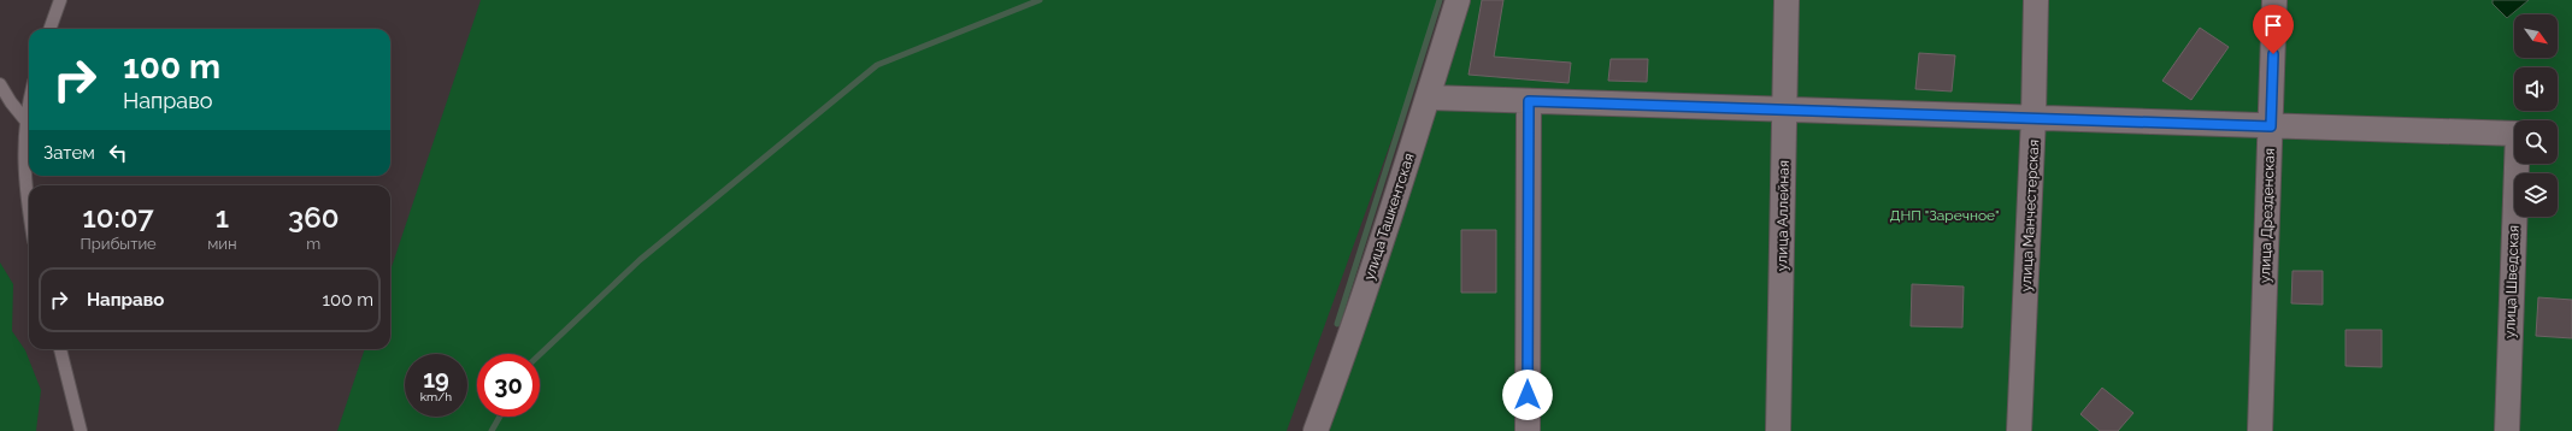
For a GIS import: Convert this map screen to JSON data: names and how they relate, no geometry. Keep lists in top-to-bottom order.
{
  "streets": {
    "street": [
      "улица Аллейная",
      "улица Манчестерская",
      "улица Дрезденская",
      "улица Ташкентская",
      "улица Шведская"
    ]
  },
  "crossings": [
    ["улица Дрезденская", "улица Шведская"]
  ],
  "parks": ["ДНП \"Заречное\""],
  "north": "bottom right",
  "page": {
    "turn": ["100 m", "Направо"],
    "then": "Затем",
    "eta": [
      "10:07",
      "Прибытие",
      "1",
      "мин",
      "360",
      "m"
    ],
    "list": [
      {
        "name": "Направо",
        "value": "100 m"
      }
    ],
    "speed": "19 km/h",
    "limit": "30"
  }
}
